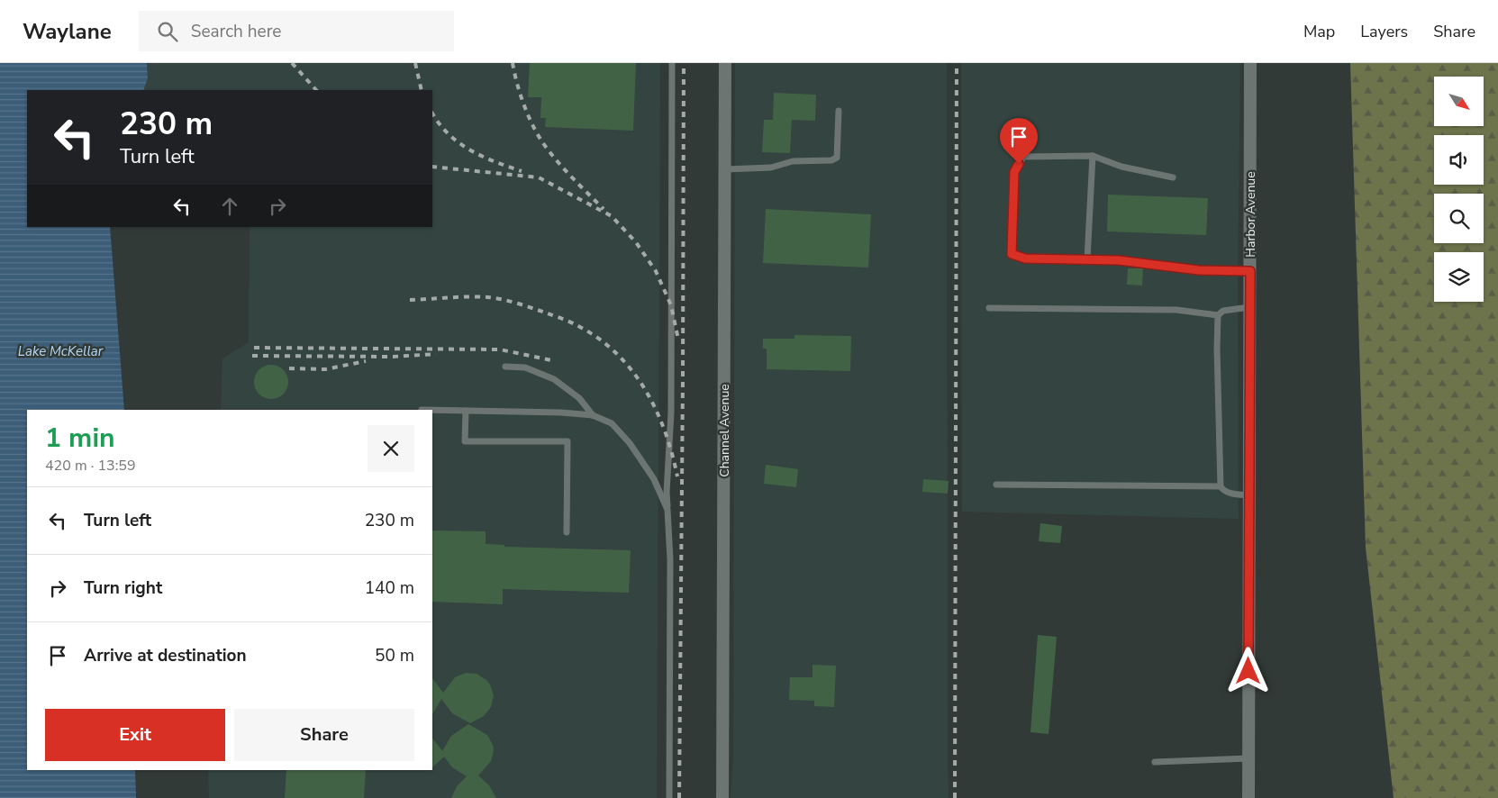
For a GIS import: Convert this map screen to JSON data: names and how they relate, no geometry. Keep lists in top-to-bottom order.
{
  "streets": {
    "street": ["Harbor Avenue", "Channel Avenue"]
  },
  "water": ["Lake McKellar"],
  "north": "bottom right",
  "page": {
    "header": "Waylane",
    "search": "Search here",
    "nav": ["Map", "Layers", "Share"],
    "turn": ["230 m", "Turn left"],
    "heading": ["1 min", "420 m · 13:59"],
    "list": [
      {
        "name": "Turn left",
        "value": "230 m"
      },
      {
        "name": "Turn right",
        "value": "140 m"
      },
      {
        "name": "Arrive at destination",
        "value": "50 m"
      }
    ],
    "buttons": ["Exit", "Share"]
  }
}
